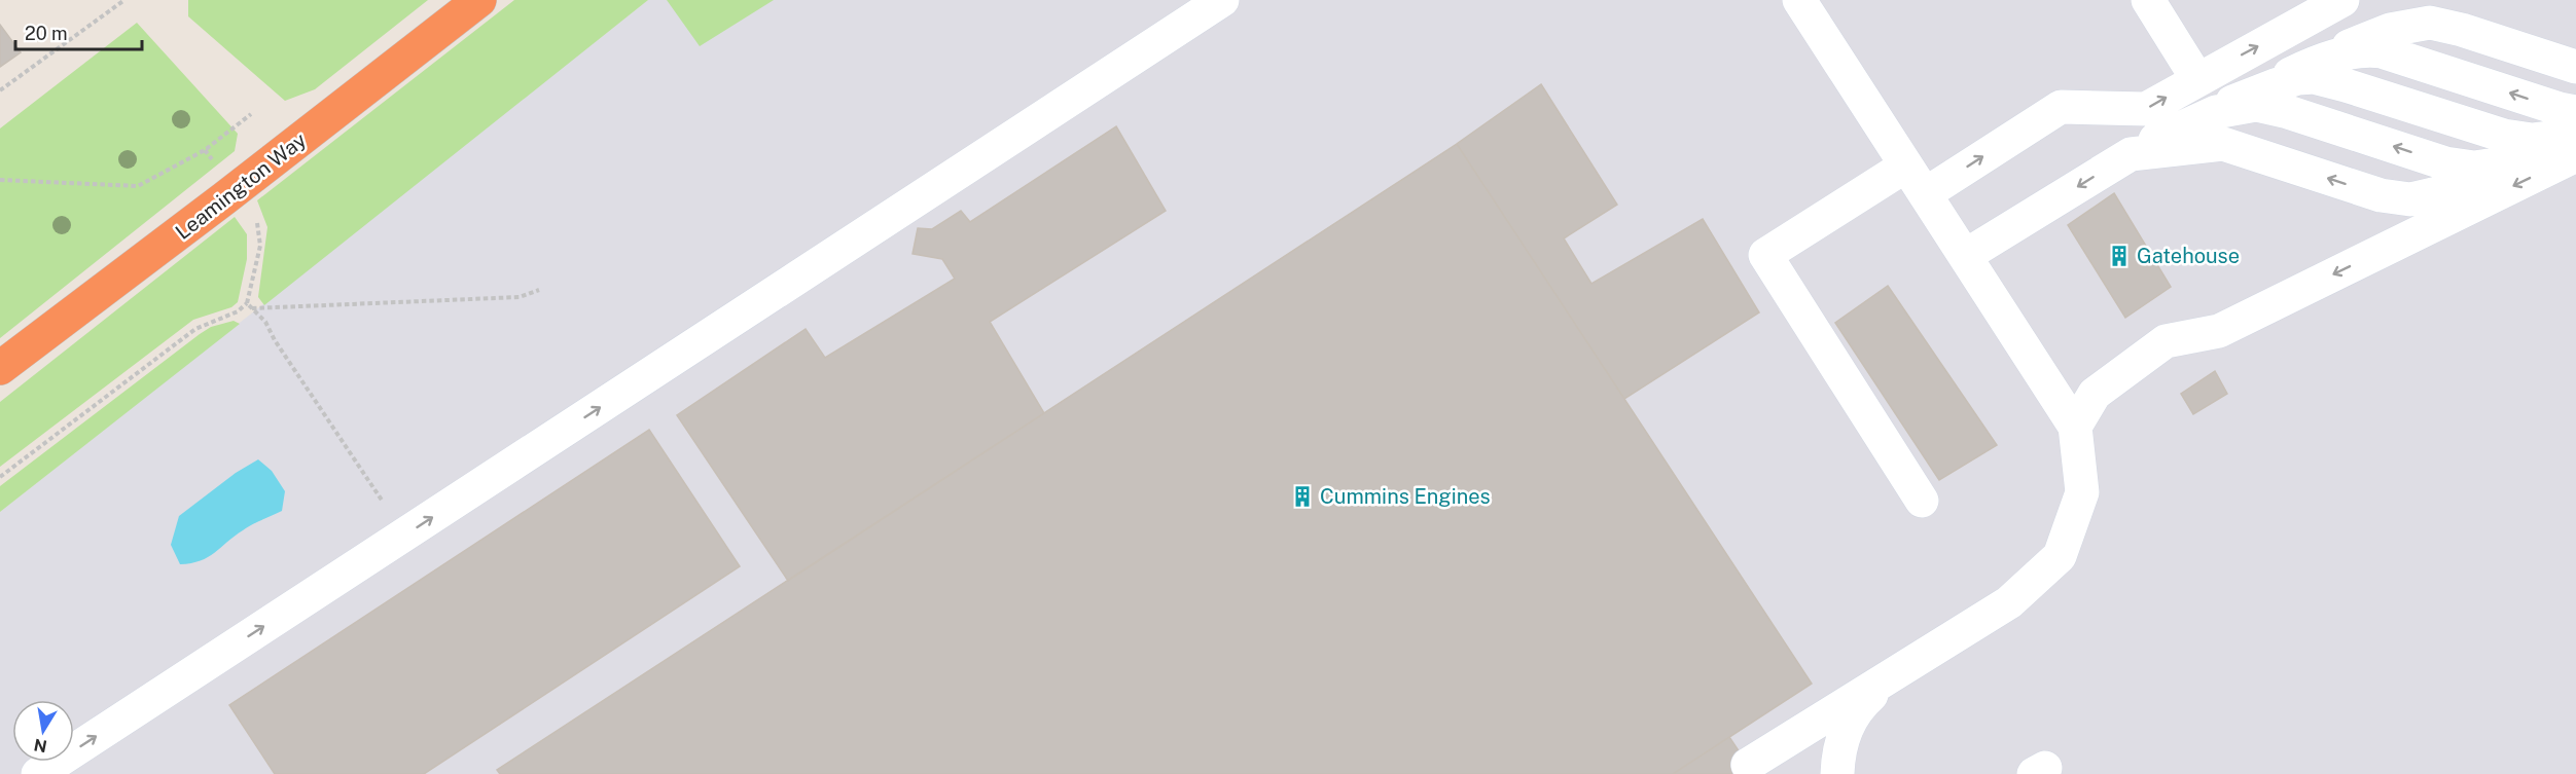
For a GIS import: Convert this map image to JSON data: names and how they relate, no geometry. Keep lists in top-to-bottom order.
{
  "streets": {
    "highway": ["Leamington Way"]
  },
  "places": {
    "building": ["Gatehouse", "Cummins Engines"]
  },
  "scale_bar": "20 m",
  "north": "bottom"
}
